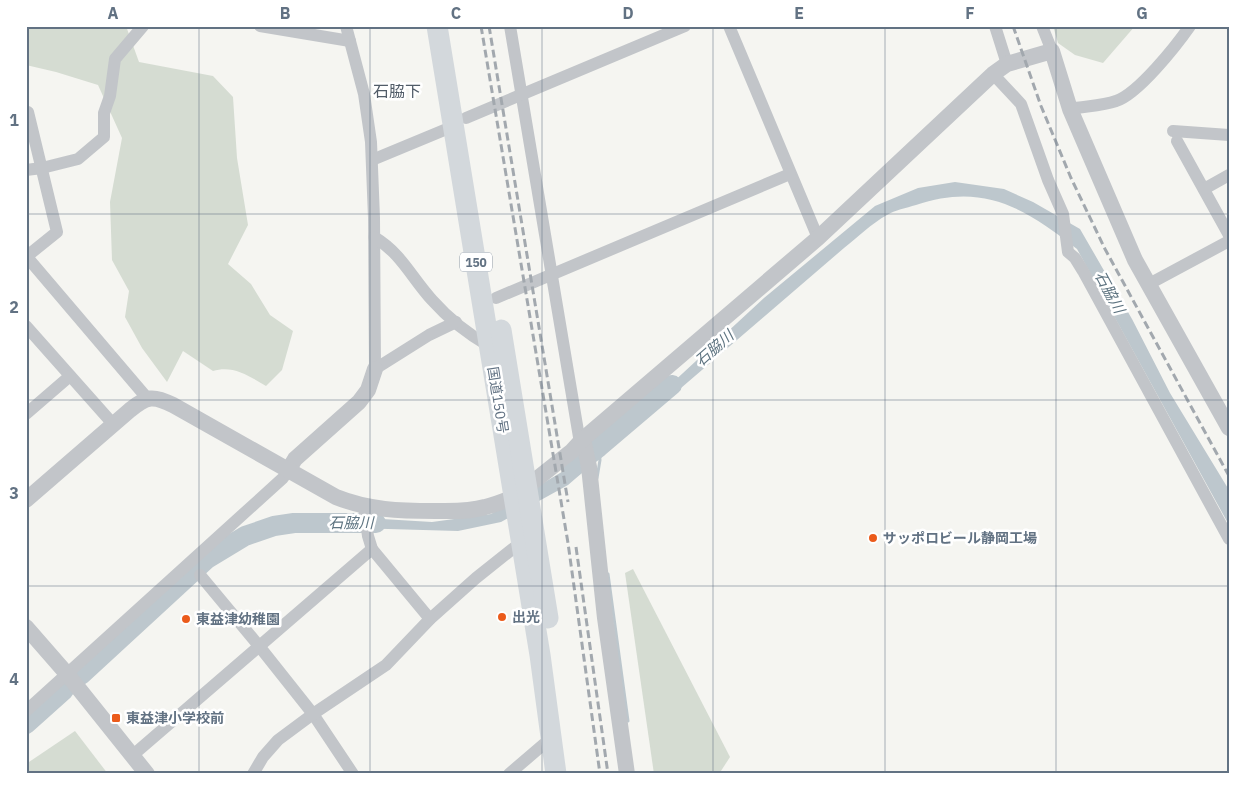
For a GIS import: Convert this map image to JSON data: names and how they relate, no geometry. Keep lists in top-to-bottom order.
{
  "streets": {
    "highway": ["150", "国道150号"]
  },
  "districts": ["石脇下"],
  "water": ["石脇川"],
  "places": {
    "other": ["サッポロビール静岡工場", "出光", "東益津幼稚園"],
    "transit": ["東益津小学校前"]
  },
  "grid": {
    "columns": [
      "A",
      "B",
      "C",
      "D",
      "E",
      "F",
      "G"
    ],
    "rows": [
      "1",
      "2",
      "3",
      "4"
    ]
  }
}
